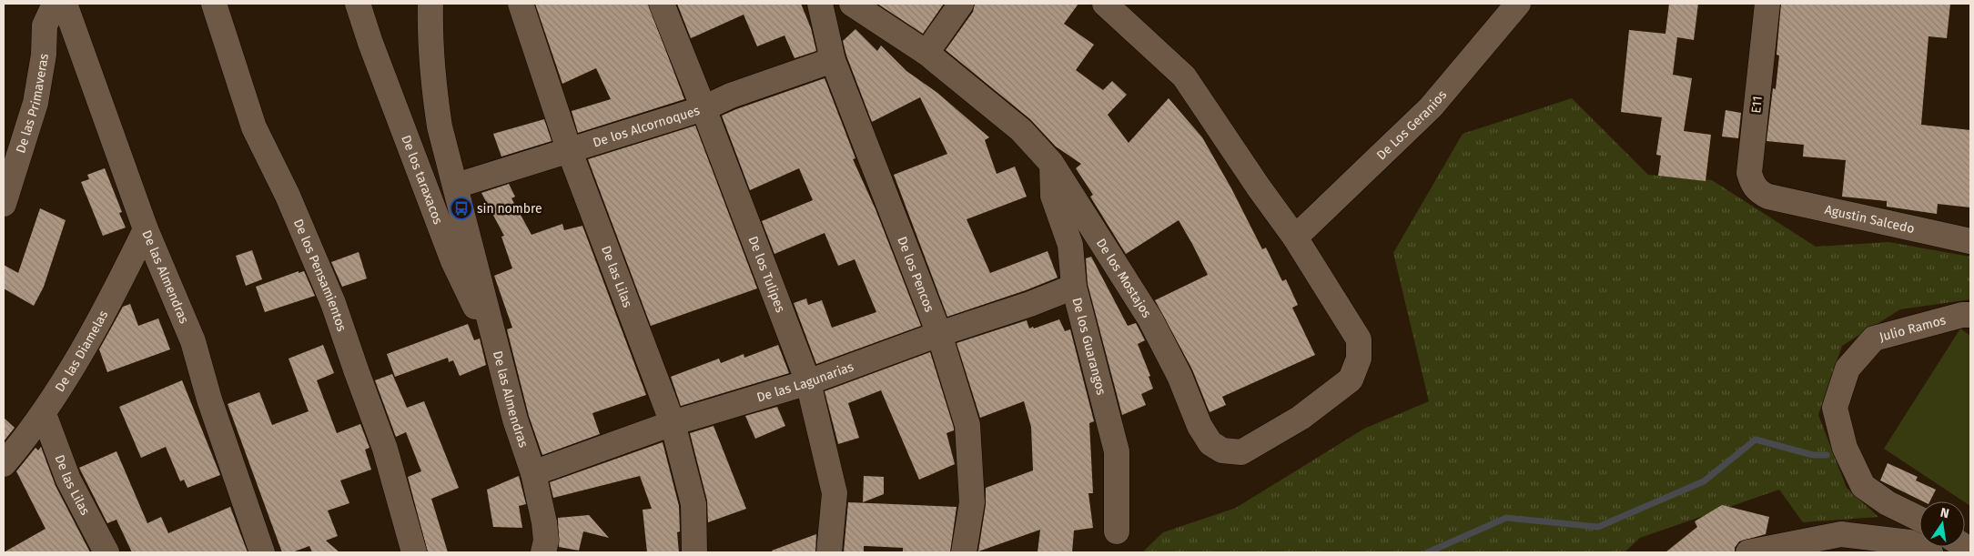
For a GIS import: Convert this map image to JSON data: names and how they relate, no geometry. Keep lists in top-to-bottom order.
{
  "streets": {
    "street": [
      "De las Primaveras",
      "E11",
      "De Los Geranios",
      "De los Alcornoques",
      "De los taraxacos",
      "Agustin Salcedo",
      "De los Tulipes",
      "De los Pencos",
      "De los Pensamientos",
      "De las Lilas",
      "De las Almendras",
      "De los Mostajos",
      "Julio Ramos",
      "De los Guarangos",
      "De las Diamelas",
      "De las Lagunarias"
    ]
  },
  "crossings": [
    ["E11", "Agustin Salcedo"],
    ["De Los Geranios", "De los Mostajos"],
    ["De los Alcornoques", "De los Tulipes"],
    ["De los Alcornoques", "De los Pencos"],
    ["De los Alcornoques", "De las Lilas"],
    ["De los Alcornoques", "De las Almendras"],
    ["De los taraxacos", "De las Almendras"],
    ["De los Tulipes", "De las Lagunarias"],
    ["De los Pencos", "De las Lagunarias"],
    ["De las Lilas", "De las Diamelas"],
    ["De las Lilas", "De las Lagunarias"],
    ["De las Almendras", "De las Diamelas"],
    ["De las Almendras", "De las Lagunarias"],
    ["De los Mostajos", "De los Guarangos"],
    ["De los Guarangos", "De las Lagunarias"]
  ],
  "places": {
    "bus stop": ["sin nombre"]
  },
  "north": "top"
}
